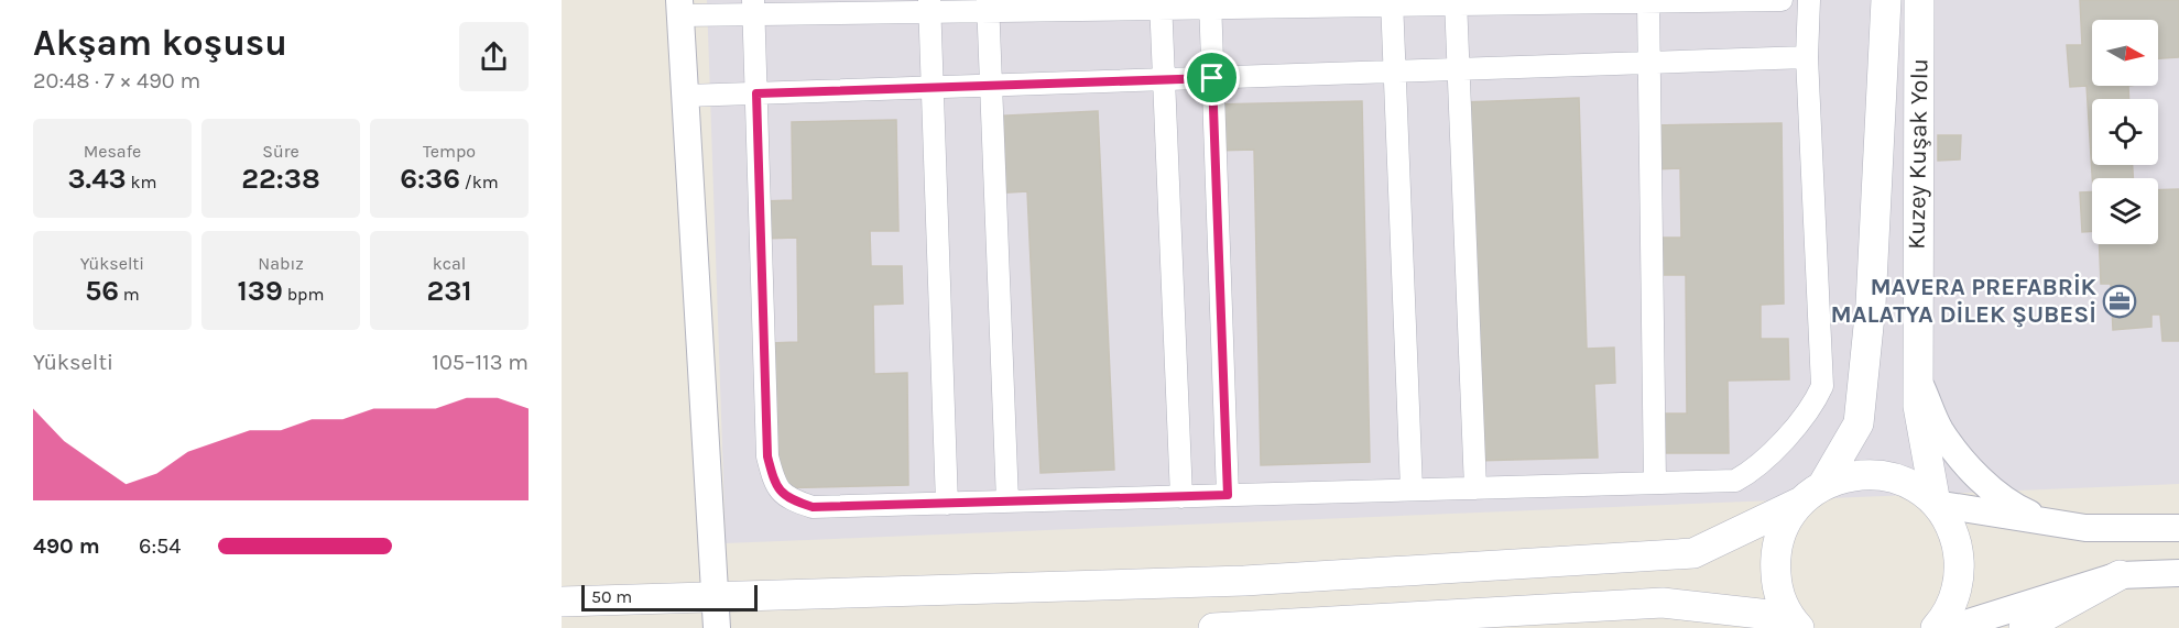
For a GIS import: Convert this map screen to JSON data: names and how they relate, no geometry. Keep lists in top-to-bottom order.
{
  "streets": {
    "main road": ["Kuzey Kuşak Yolu"]
  },
  "places": {
    "office": ["MAVERA PREFABRİK MALATYA DİLEK ŞUBESİ"]
  },
  "scale_bar": "50 m",
  "north": "right",
  "page": {
    "heading": ["Akşam koşusu", "20:48 · 7 × 490 m"],
    "stats": [
      ["Mesafe", "3.43 km"],
      ["Süre", "22:38"],
      ["Tempo", "6:36 /km"],
      ["Yükselti", "56 m"],
      ["Nabız", "139 bpm"],
      ["kcal", "231"]
    ],
    "chart": ["Yükselti", "105–113 m"],
    "list": [
      {
        "name": "490 m",
        "note": "6:54"
      }
    ],
    "scale": "50 m"
  }
}
